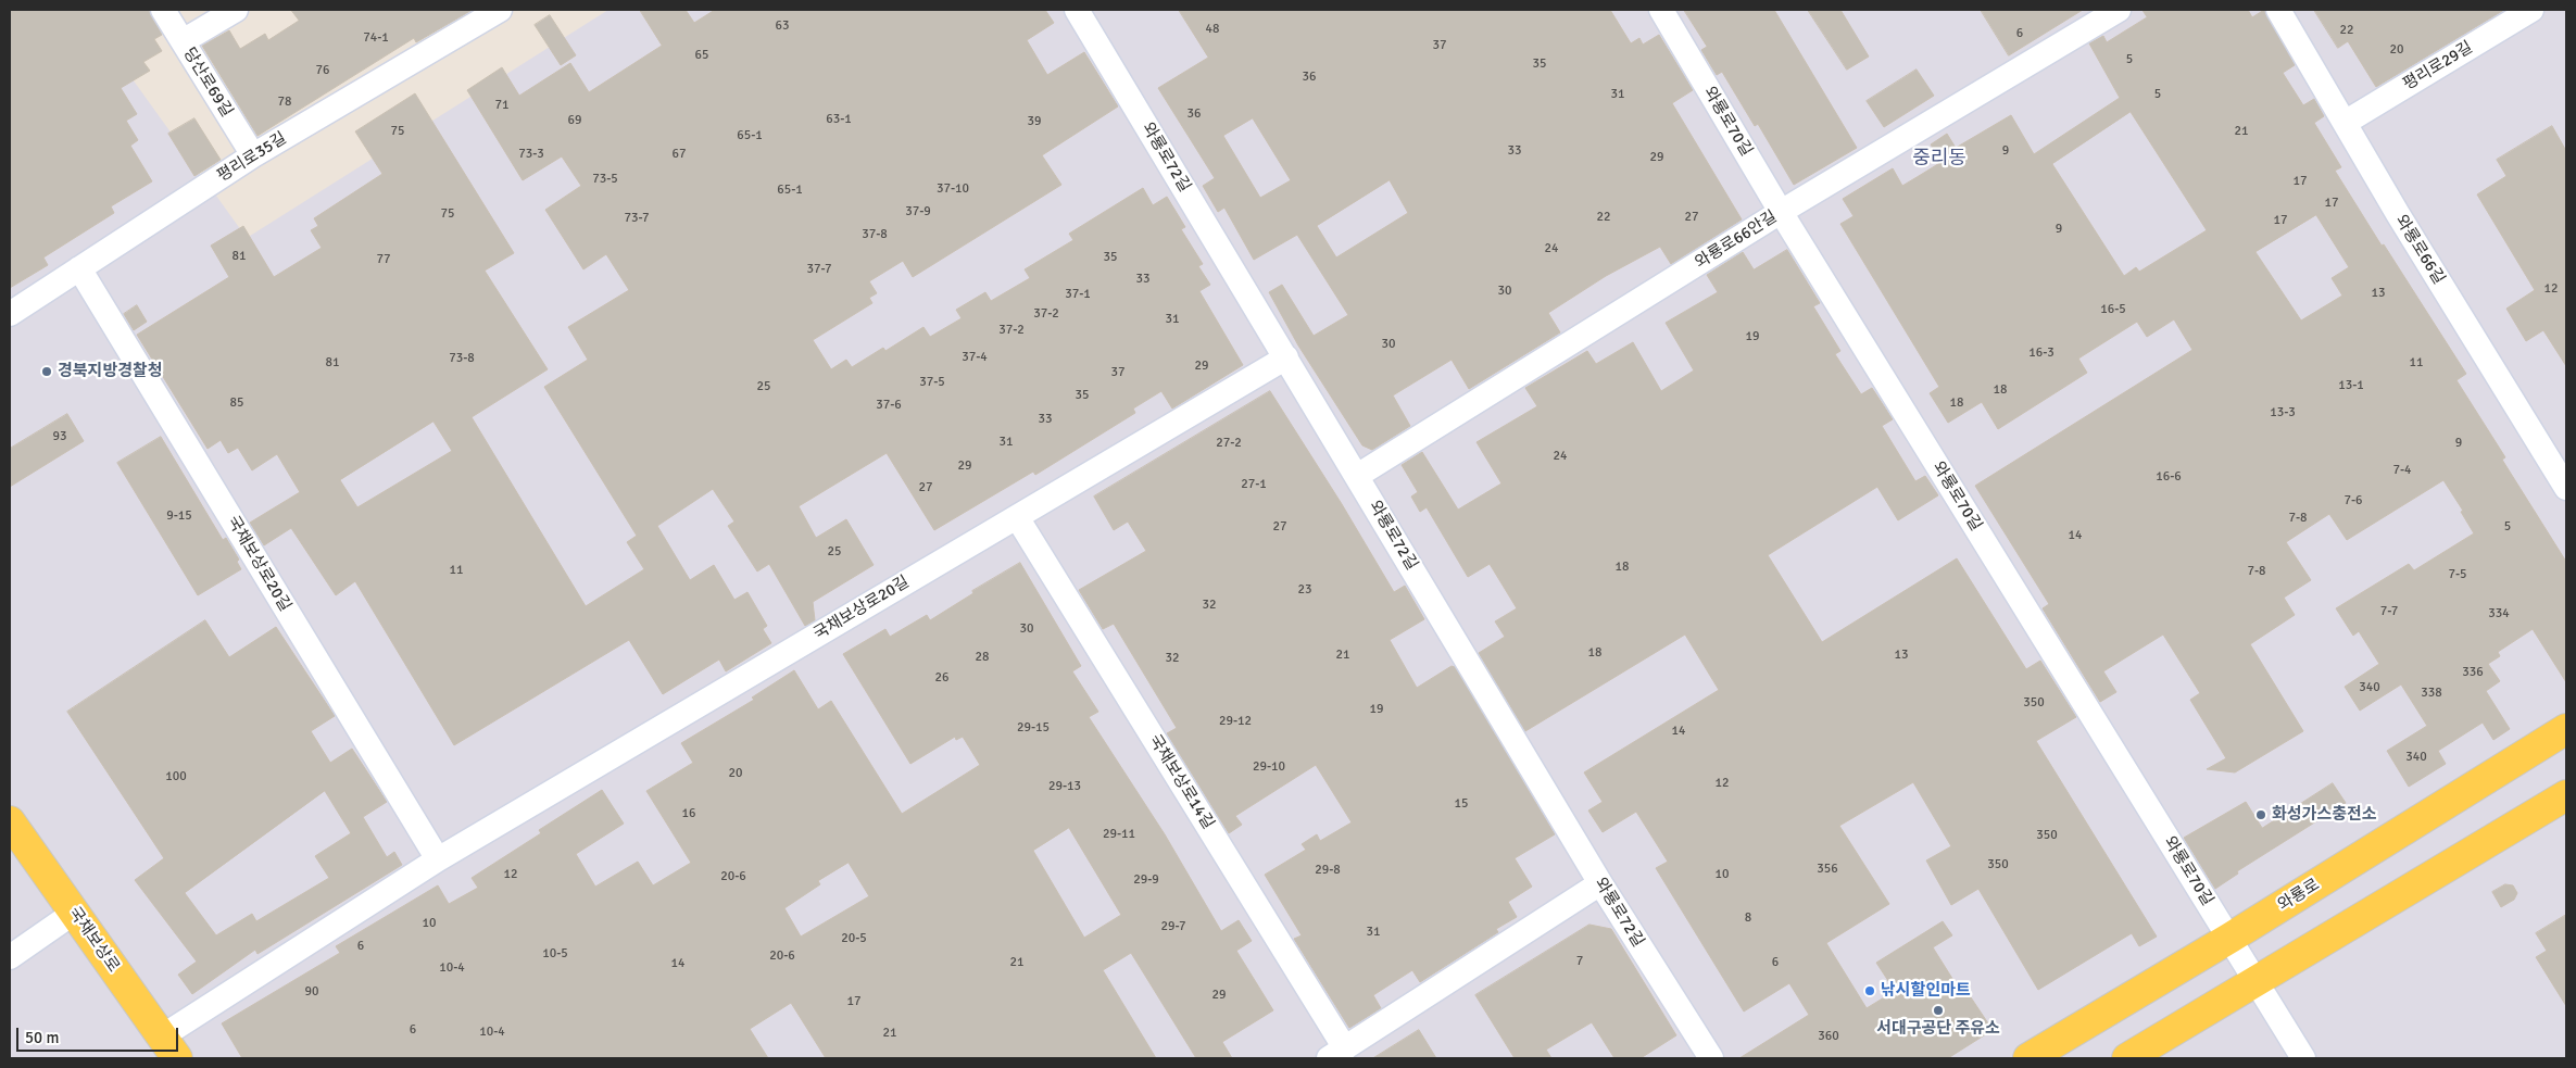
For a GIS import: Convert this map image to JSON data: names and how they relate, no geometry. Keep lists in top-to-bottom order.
{
  "streets": {
    "main road": ["와룡로", "국채보상로"],
    "street": [
      "평리로29길",
      "당산로69길",
      "와룡로70길",
      "평리로35길",
      "와룡로72길",
      "와룡로66안길",
      "와룡로66길",
      "국채보상로20길",
      "국채보상로14길"
    ]
  },
  "crossings": [
    ["평리로29길", "와룡로66길"],
    ["당산로69길", "평리로35길"],
    ["와룡로70길", "와룡로66안길"],
    ["와룡로70길", "와룡로"],
    ["평리로35길", "국채보상로20길"],
    ["와룡로72길", "와룡로66안길"],
    ["와룡로72길", "국채보상로20길"],
    ["와룡로72길", "국채보상로14길"],
    ["국채보상로20길", "국채보상로14길"],
    ["국채보상로20길", "국채보상로"]
  ],
  "districts": ["중리동"],
  "places": [
    "경북지방경찰청",
    "화성가스충전소",
    "낚시할인마트",
    "서대구공단 주유소"
  ],
  "house_numbers": [
    "63",
    "48",
    "22",
    "6",
    "74-1",
    "37",
    "20",
    "65",
    "5",
    "35",
    "76",
    "36",
    "31",
    "5",
    "78",
    "71",
    "36",
    "63-1",
    "69",
    "39",
    "75",
    "21",
    "65-1",
    "33",
    "9",
    "73-3",
    "67",
    "29",
    "73-5",
    "17",
    "37-10",
    "65-1",
    "17",
    "37-9",
    "75",
    "22",
    "27",
    "73-7",
    "17",
    "9",
    "37-8",
    "24",
    "81",
    "35",
    "77",
    "37-7",
    "33",
    "12",
    "30",
    "13",
    "37-1",
    "16-5",
    "37-2",
    "31",
    "37-2",
    "19",
    "30",
    "16-3",
    "37-4",
    "73-8",
    "81",
    "11",
    "29",
    "37",
    "37-5",
    "13-1",
    "25",
    "18",
    "35",
    "85",
    "18",
    "37-6",
    "13-3",
    "33",
    "93",
    "31",
    "27-2",
    "9",
    "24",
    "29",
    "7-4",
    "16-6",
    "27-1",
    "27",
    "7-6",
    "9-15",
    "7-8",
    "27",
    "5",
    "14",
    "25",
    "18",
    "11",
    "7-8",
    "7-5",
    "23",
    "32",
    "7-7",
    "334",
    "30",
    "18",
    "21",
    "13",
    "28",
    "32",
    "336",
    "26",
    "340",
    "338",
    "350",
    "19",
    "29-12",
    "29-15",
    "14",
    "340",
    "29-10",
    "20",
    "100",
    "12",
    "29-13",
    "15",
    "16",
    "29-11",
    "350",
    "350",
    "356",
    "29-8",
    "12",
    "10",
    "20-6",
    "29-9",
    "8",
    "10",
    "29-7",
    "31",
    "20-5",
    "6",
    "10-5",
    "20-6",
    "7",
    "21",
    "6",
    "14",
    "10-4",
    "90",
    "29",
    "17",
    "6",
    "10-4",
    "21",
    "360"
  ],
  "scale_bar": "50 m"
}
